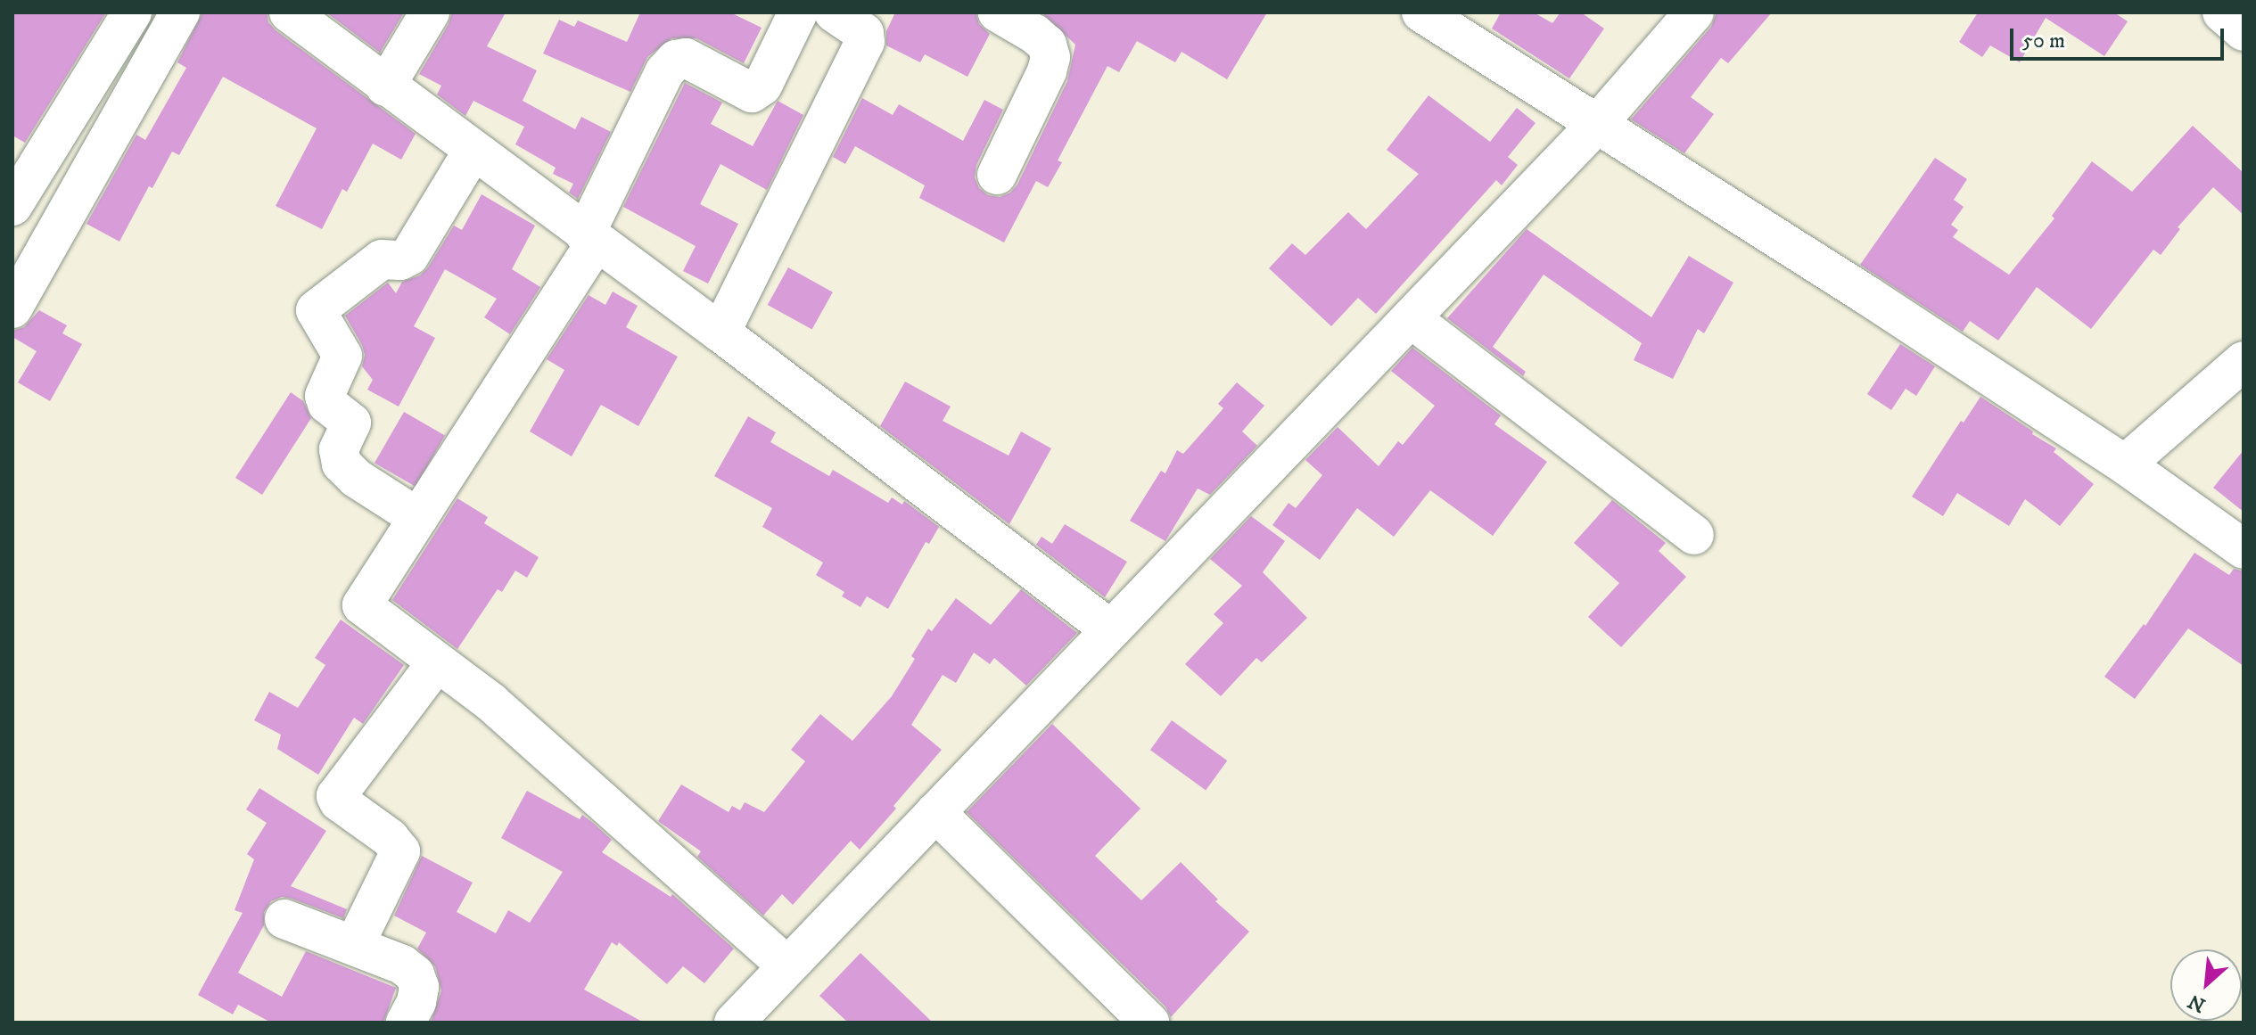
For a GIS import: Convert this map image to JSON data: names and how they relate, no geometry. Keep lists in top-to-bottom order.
{
  "scale_bar": "50 m",
  "north": "bottom left"
}
